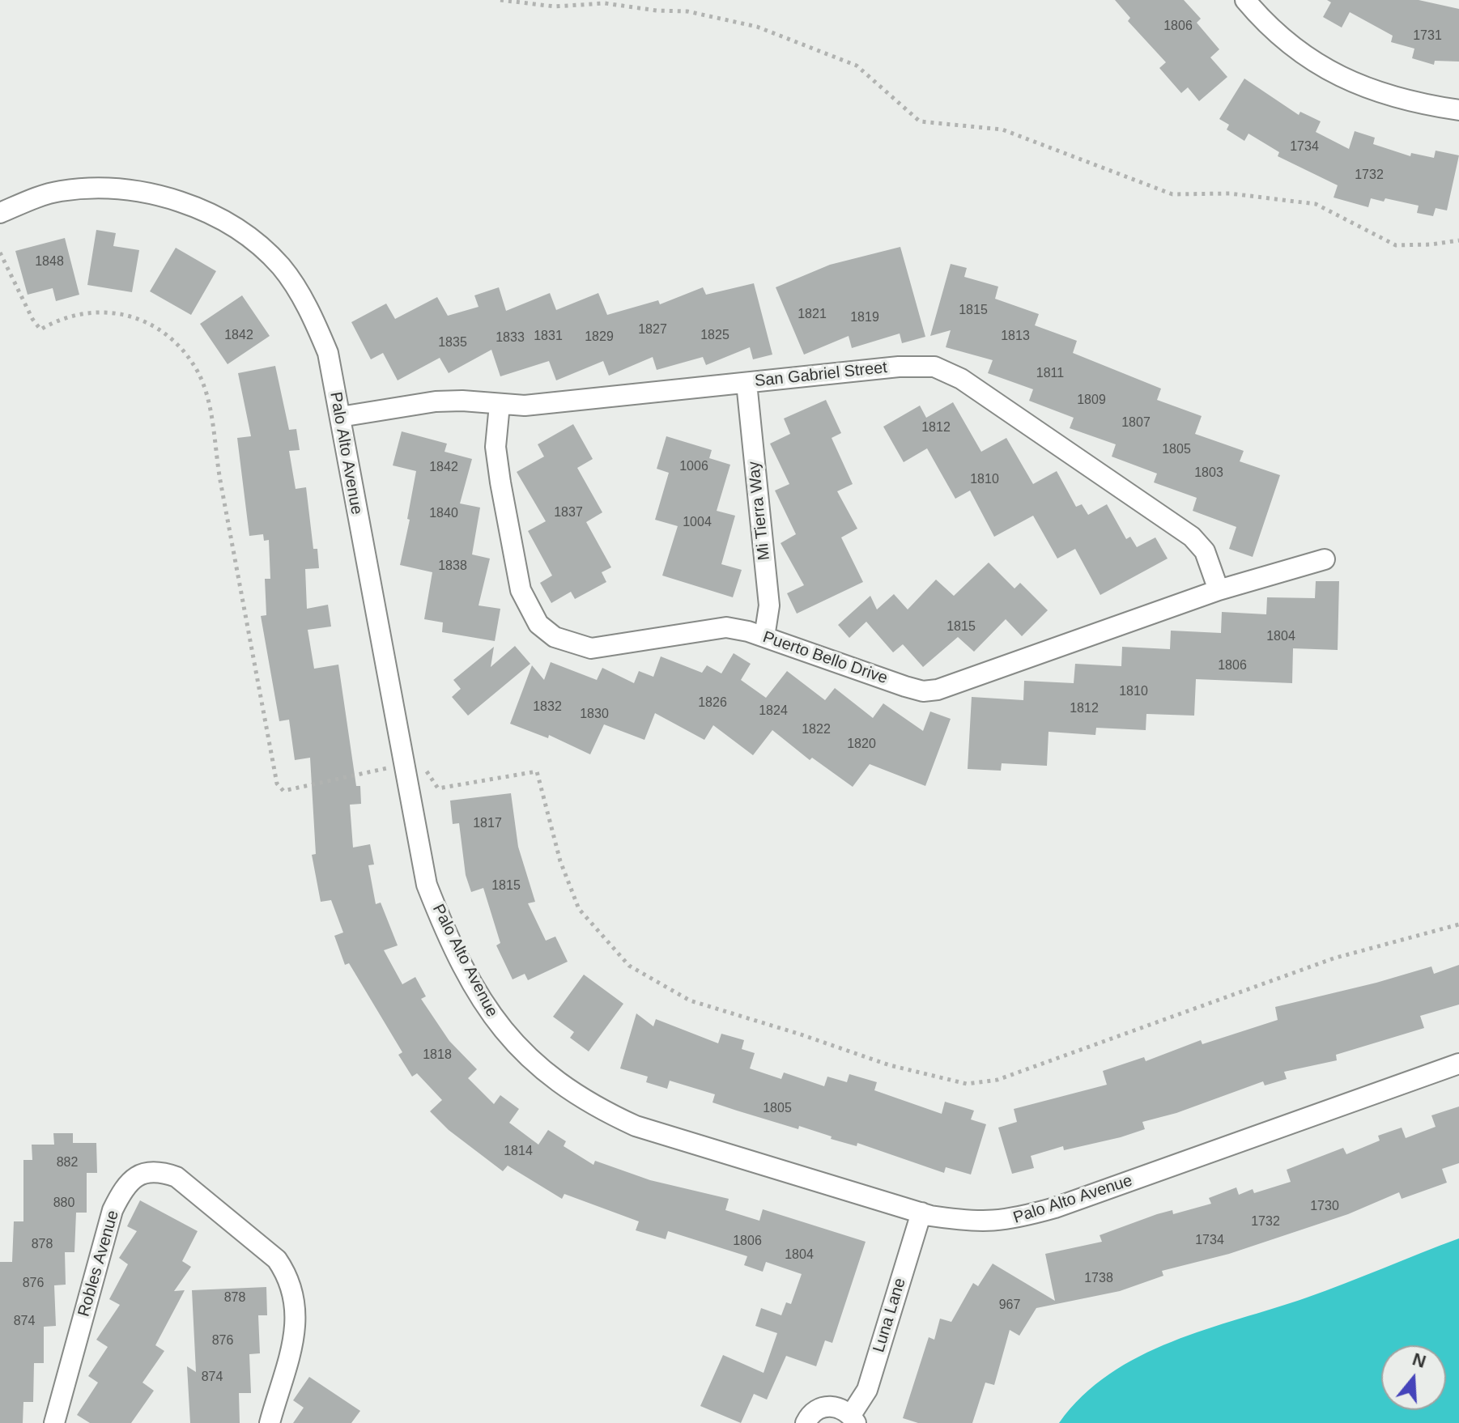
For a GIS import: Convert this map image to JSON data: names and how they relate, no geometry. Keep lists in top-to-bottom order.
{
  "streets": {
    "street": [
      "San Gabriel Street",
      "Palo Alto Avenue",
      "Mi Tierra Way",
      "Puerto Bello Drive",
      "Robles Avenue",
      "Luna Lane"
    ]
  },
  "crossings": [
    ["San Gabriel Street", "Palo Alto Avenue"],
    ["San Gabriel Street", "Mi Tierra Way"],
    ["San Gabriel Street", "Puerto Bello Drive"],
    ["Palo Alto Avenue", "Luna Lane"],
    ["Mi Tierra Way", "Puerto Bello Drive"]
  ],
  "house_numbers": [
    "1806",
    "1731",
    "1734",
    "1732",
    "1848",
    "1815",
    "1821",
    "1819",
    "1827",
    "1842",
    "1825",
    "1831",
    "1813",
    "1829",
    "1833",
    "1835",
    "1811",
    "1809",
    "1807",
    "1812",
    "1805",
    "1006",
    "1842",
    "1803",
    "1810",
    "1837",
    "1840",
    "1004",
    "1838",
    "1815",
    "1804",
    "1806",
    "1810",
    "1826",
    "1832",
    "1812",
    "1824",
    "1830",
    "1822",
    "1820",
    "1817",
    "1815",
    "1818",
    "1805",
    "1814",
    "882",
    "880",
    "1730",
    "1732",
    "1734",
    "1806",
    "878",
    "1804",
    "1738",
    "876",
    "878",
    "967",
    "874",
    "876",
    "874"
  ],
  "north": "top"
}
